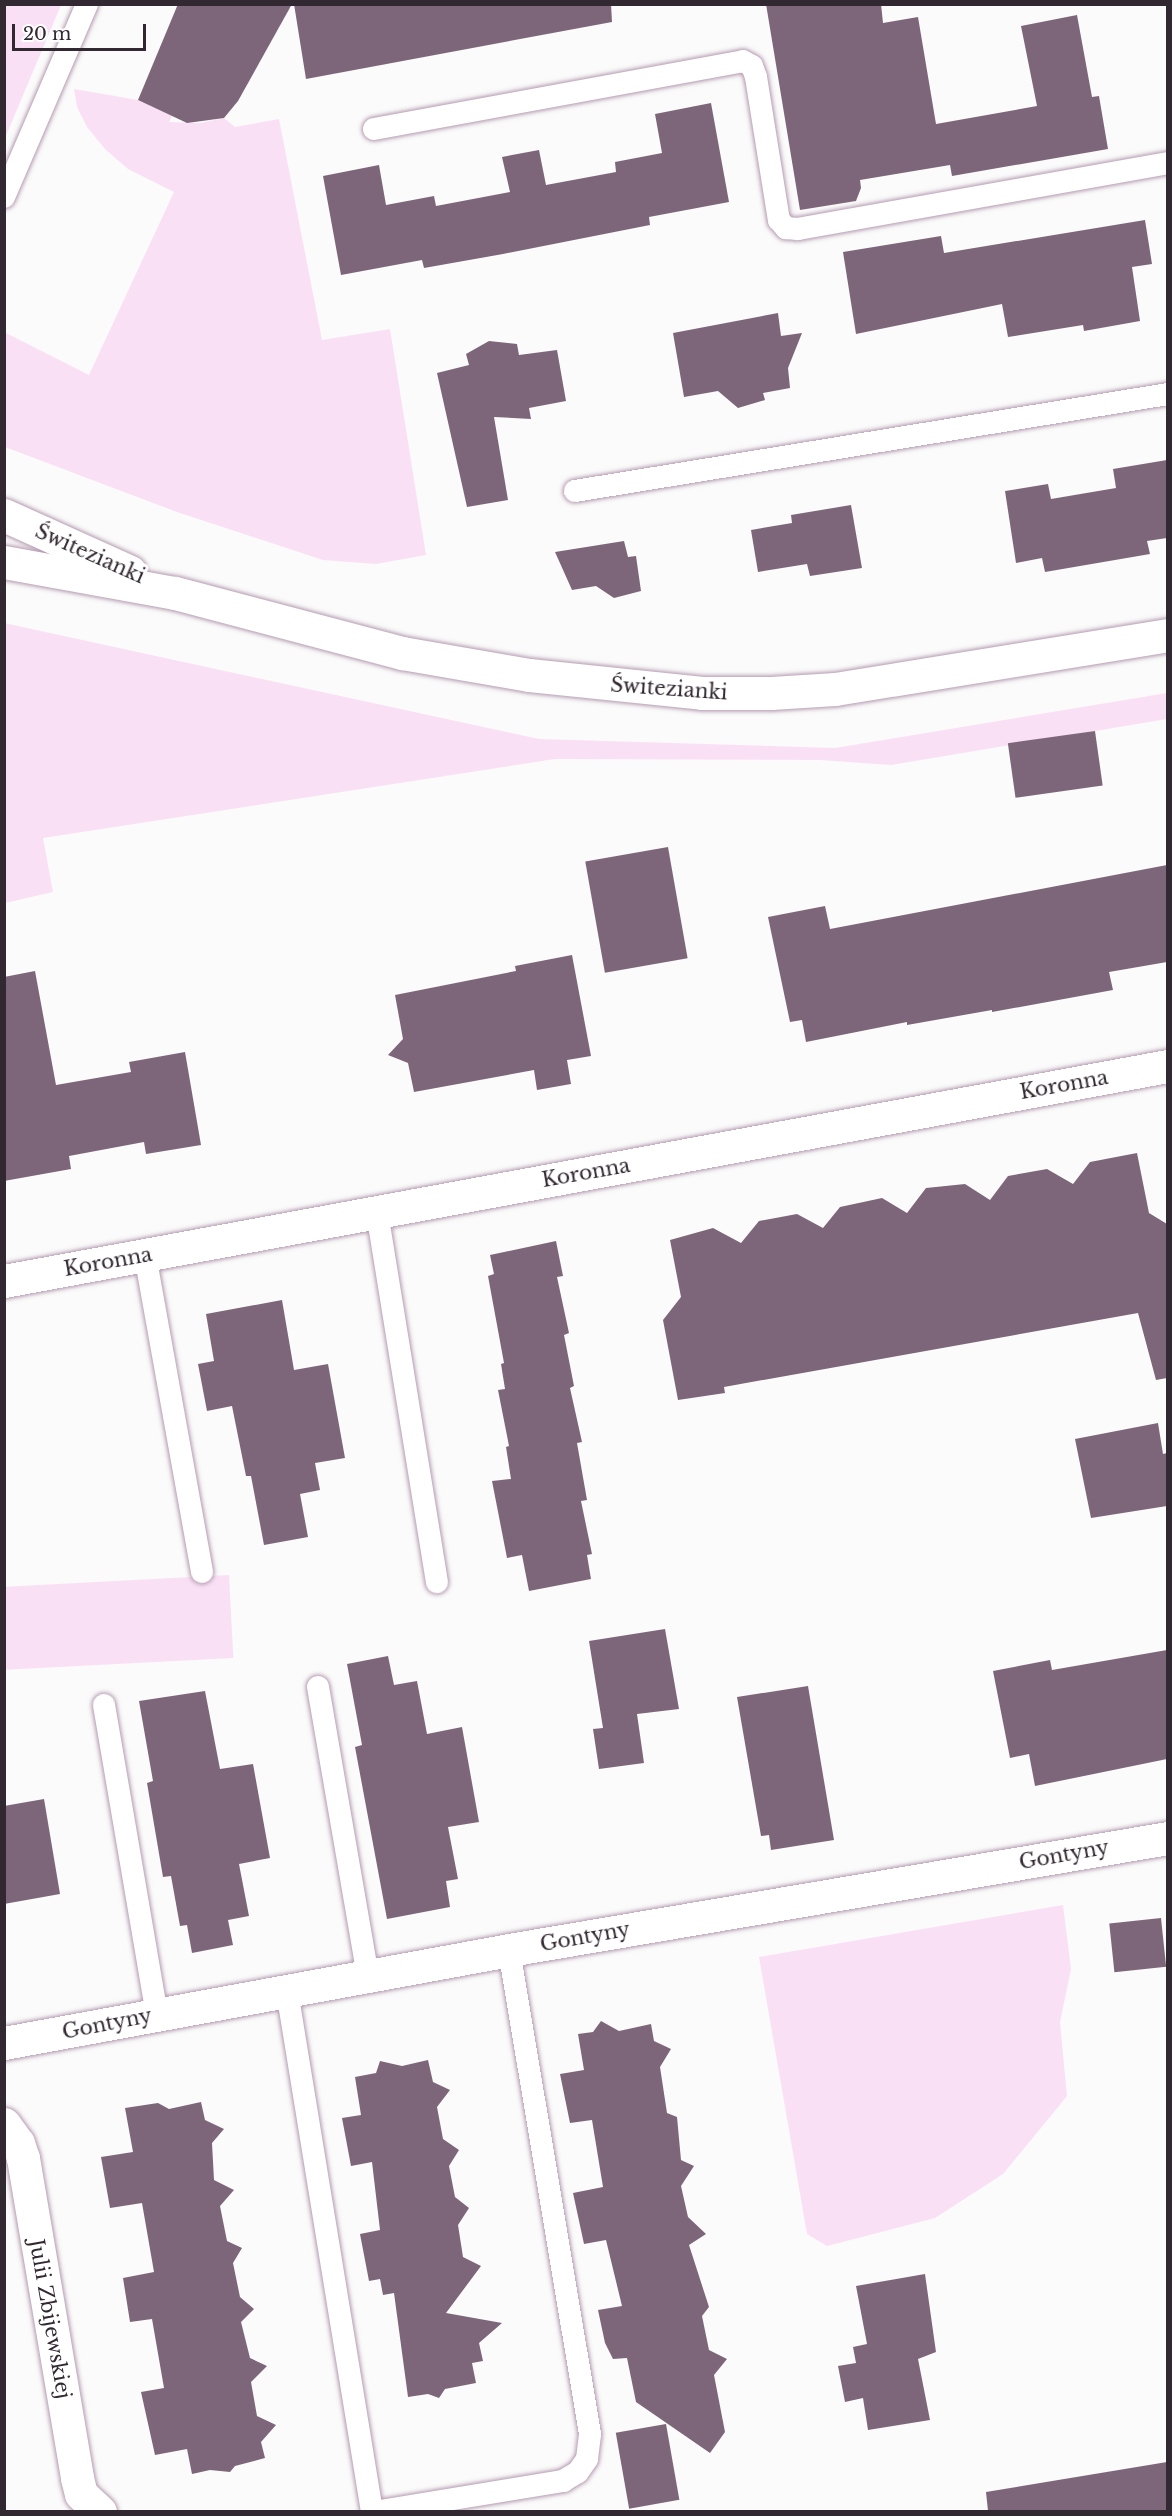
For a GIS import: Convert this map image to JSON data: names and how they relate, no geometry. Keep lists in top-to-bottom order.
{
  "streets": {
    "street": [
      "Świtezianki",
      "Koronna",
      "Gontyny",
      "Julii Zbijewskiej"
    ]
  },
  "scale_bar": "20 m"
}
